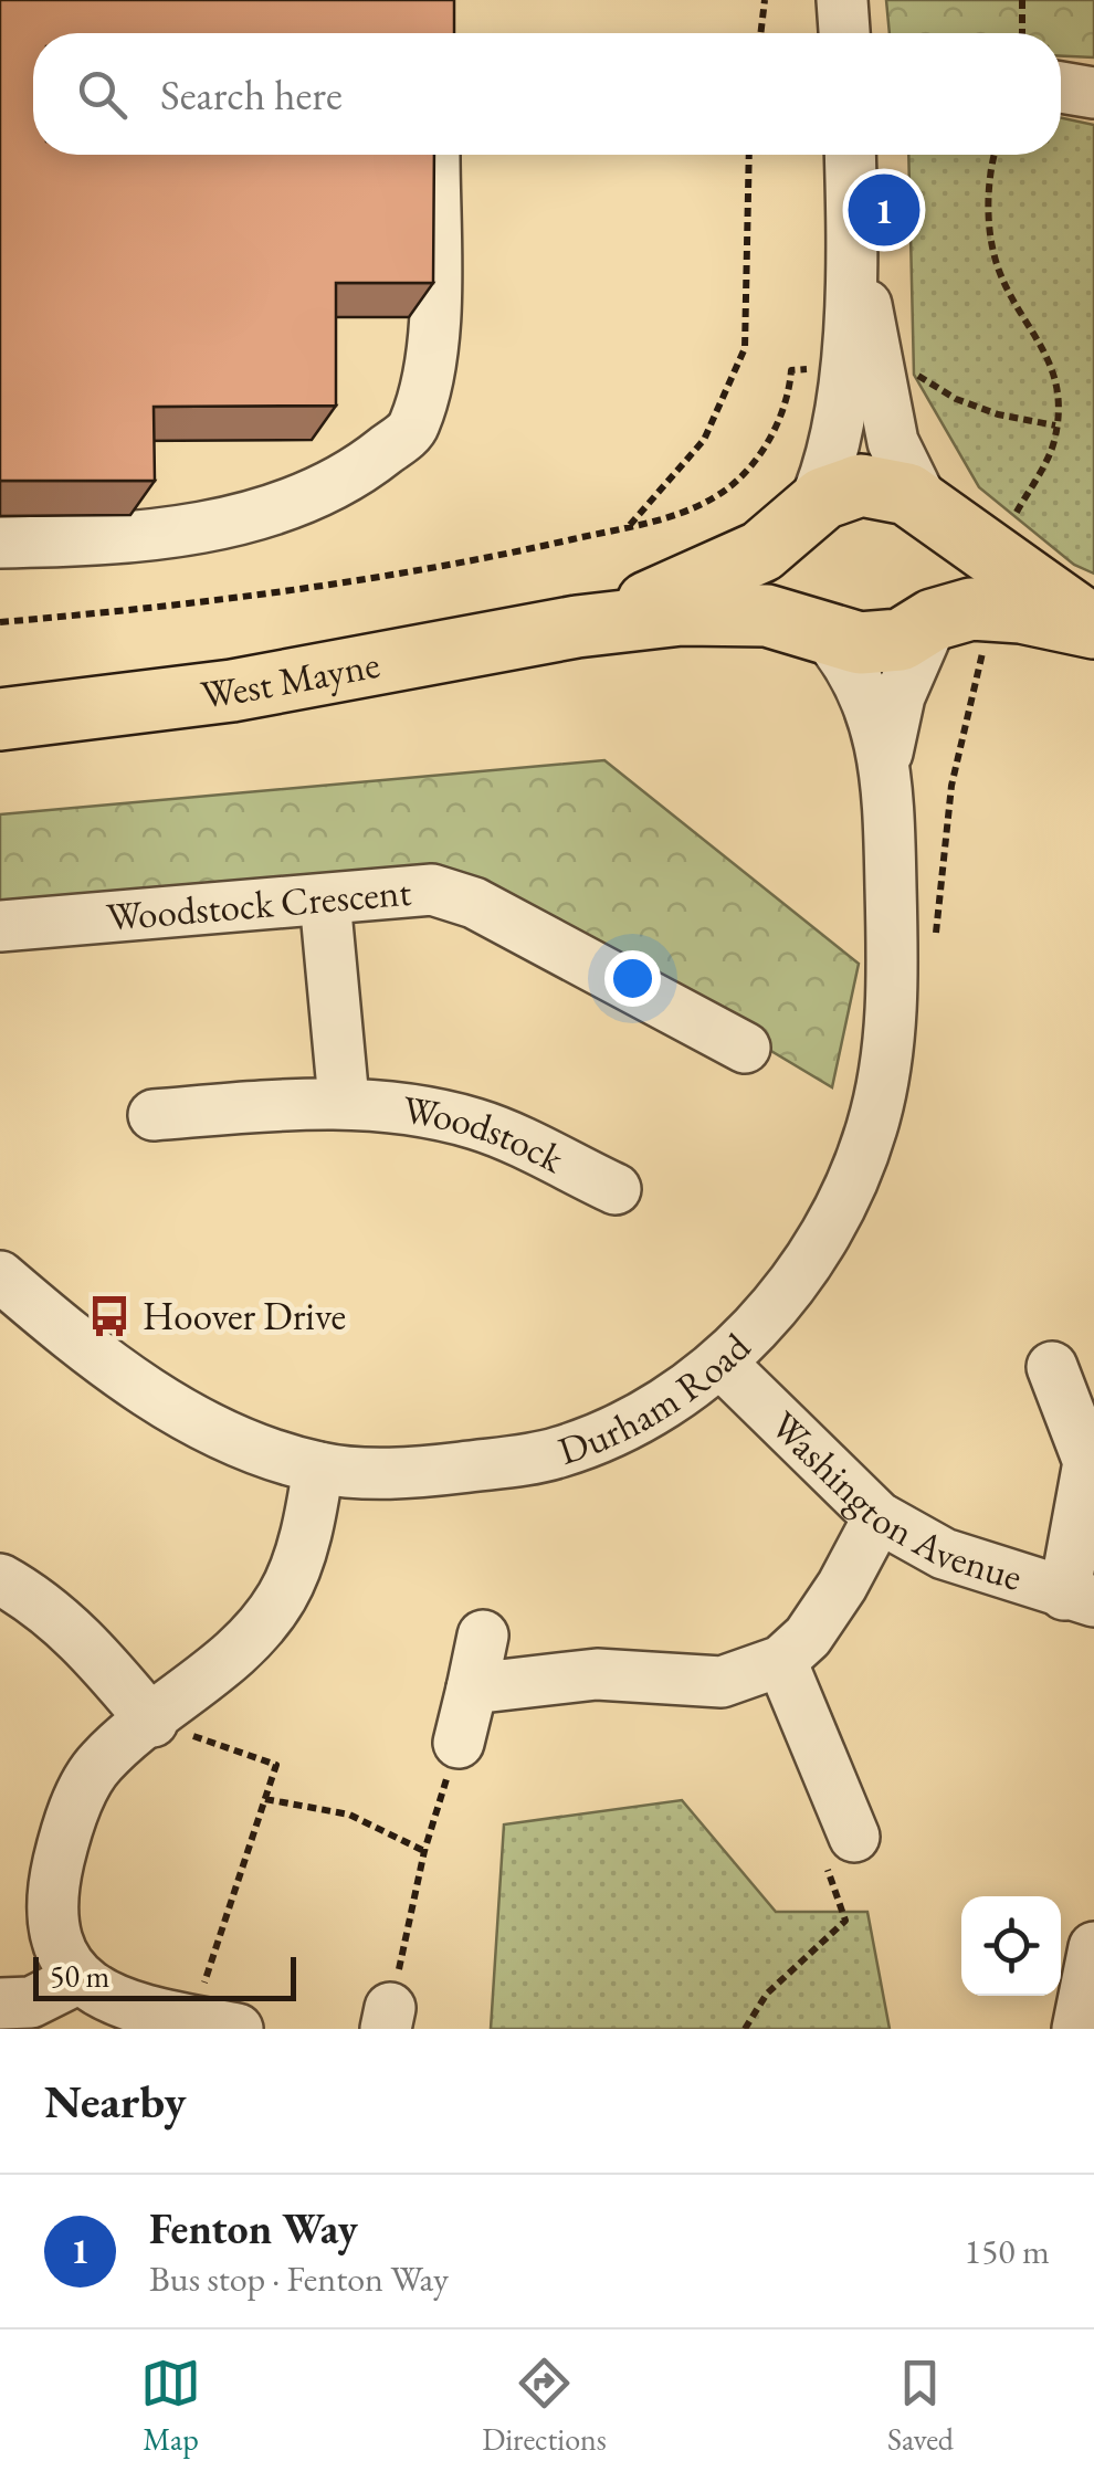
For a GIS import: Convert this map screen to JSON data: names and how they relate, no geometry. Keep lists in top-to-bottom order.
{
  "streets": {
    "main road": ["West Mayne"],
    "street": [
      "Woodstock Crescent",
      "Woodstock",
      "Durham Road",
      "Washington Avenue"
    ]
  },
  "crossings": [
    ["West Mayne", "Durham Road"],
    ["Durham Road", "Washington Avenue"]
  ],
  "places": {
    "bus stop": ["Hoover Drive"]
  },
  "scale_bar": "50 m",
  "page": {
    "search": "Search here",
    "pins": "1",
    "scale": "50 m",
    "heading": "Nearby",
    "list": [
      {
        "mark": "1",
        "name": "Fenton Way",
        "note": "Bus stop · Fenton Way",
        "value": "150 m"
      }
    ],
    "nav": ["Map", "Directions", "Saved"]
  }
}
